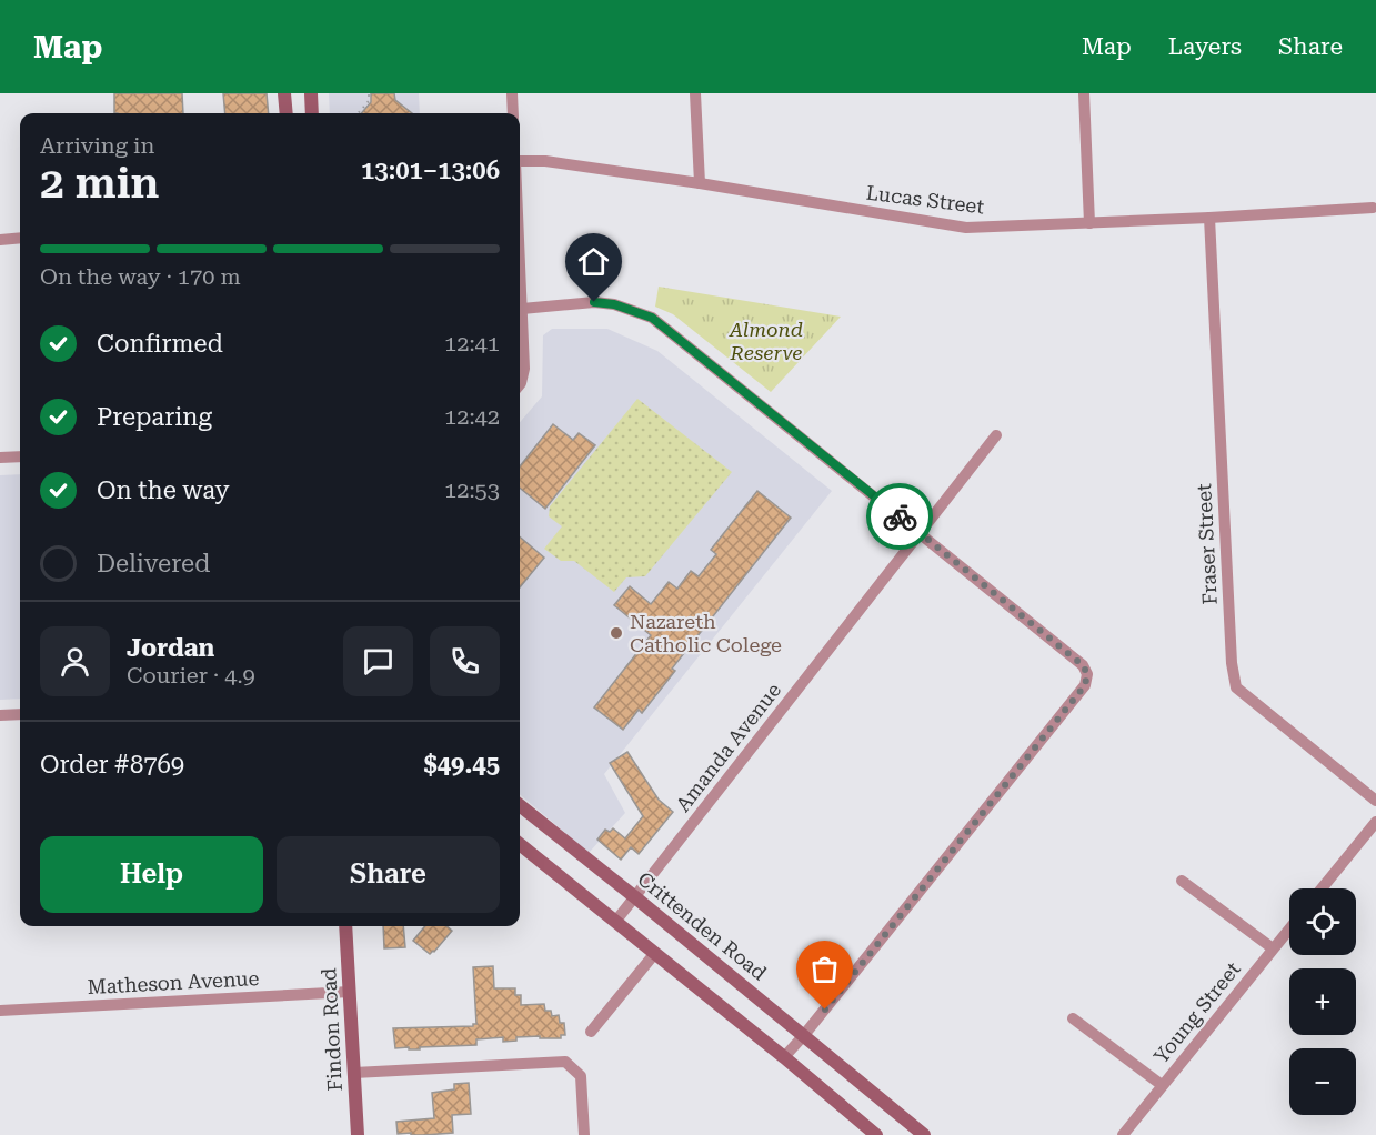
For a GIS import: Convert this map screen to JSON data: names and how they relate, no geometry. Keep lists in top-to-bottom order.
{
  "streets": {
    "main road": ["Crittenden Road", "Findon Road"],
    "street": [
      "Lucas Street",
      "Fraser Street",
      "Amanda Avenue",
      "Matheson Avenue",
      "Young Street"
    ]
  },
  "crossings": [
    ["Lucas Street", "Fraser Street"],
    ["Amanda Avenue", "Crittenden Road"],
    ["Matheson Avenue", "Findon Road"]
  ],
  "parks": ["Almond Reserve"],
  "places": ["Nazareth Catholic Colege"],
  "page": {
    "header": "Map",
    "nav": ["Map", "Layers", "Share"],
    "heading": ["2 min", "Arriving in", "13:01–13:06"],
    "panel": [
      "Jordan",
      "Courier · 4.9",
      "Order #8769",
      "$49.45"
    ],
    "bar": "On the way · 170 m",
    "list": [
      ["Confirmed", "12:41"],
      ["Preparing", "12:42"],
      ["On the way", "12:53"],
      "Delivered"
    ],
    "buttons": ["Help", "Share"],
    "map_buttons": ["+", "−"]
  }
}
